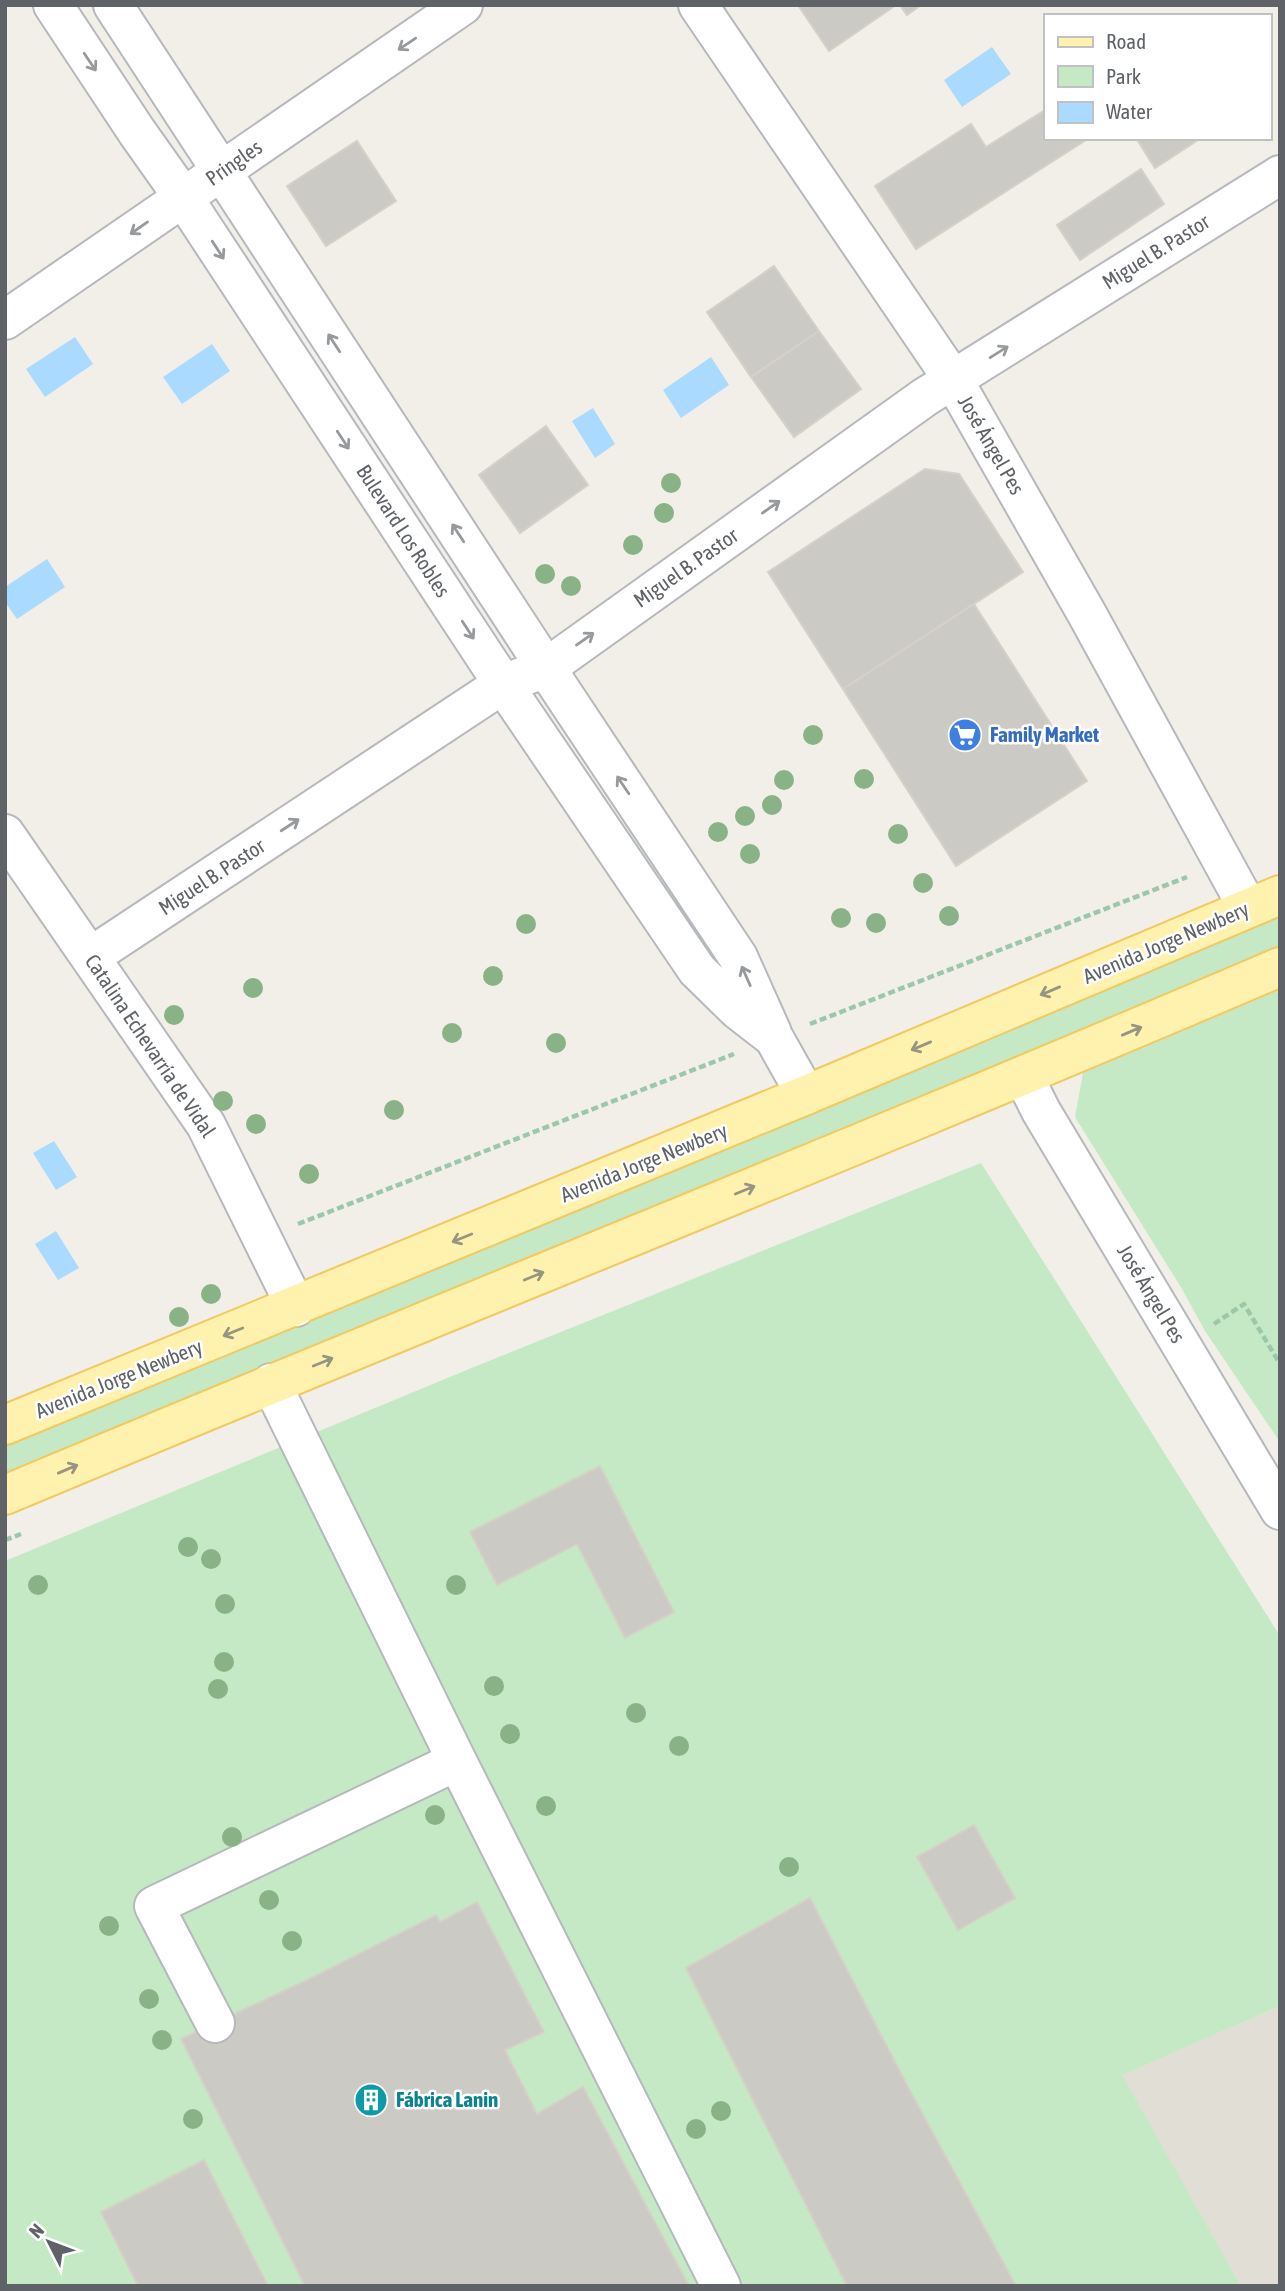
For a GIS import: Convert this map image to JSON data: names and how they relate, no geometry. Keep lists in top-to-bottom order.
{
  "streets": {
    "main road": ["Avenida Jorge Newbery"],
    "street": [
      "Pringles",
      "Miguel B. Pastor",
      "José Ángel Pes",
      "Bulevard Los Robles",
      "Catalina Echevarría de Vidal"
    ]
  },
  "crossings": [
    ["Pringles", "Bulevard Los Robles"],
    ["Miguel B. Pastor", "José Ángel Pes"],
    ["Miguel B. Pastor", "Bulevard Los Robles"],
    ["Miguel B. Pastor", "Catalina Echevarría de Vidal"],
    ["José Ángel Pes", "Avenida Jorge Newbery"],
    ["Bulevard Los Robles", "Avenida Jorge Newbery"],
    ["Avenida Jorge Newbery", "Catalina Echevarría de Vidal"]
  ],
  "one_way": ["Pringles", "Miguel B. Pastor"],
  "places": {
    "supermarket": ["Family Market"],
    "building": ["Fábrica Lanin"]
  },
  "legend": ["Road", "Park", "Water"],
  "north": "top left"
}
